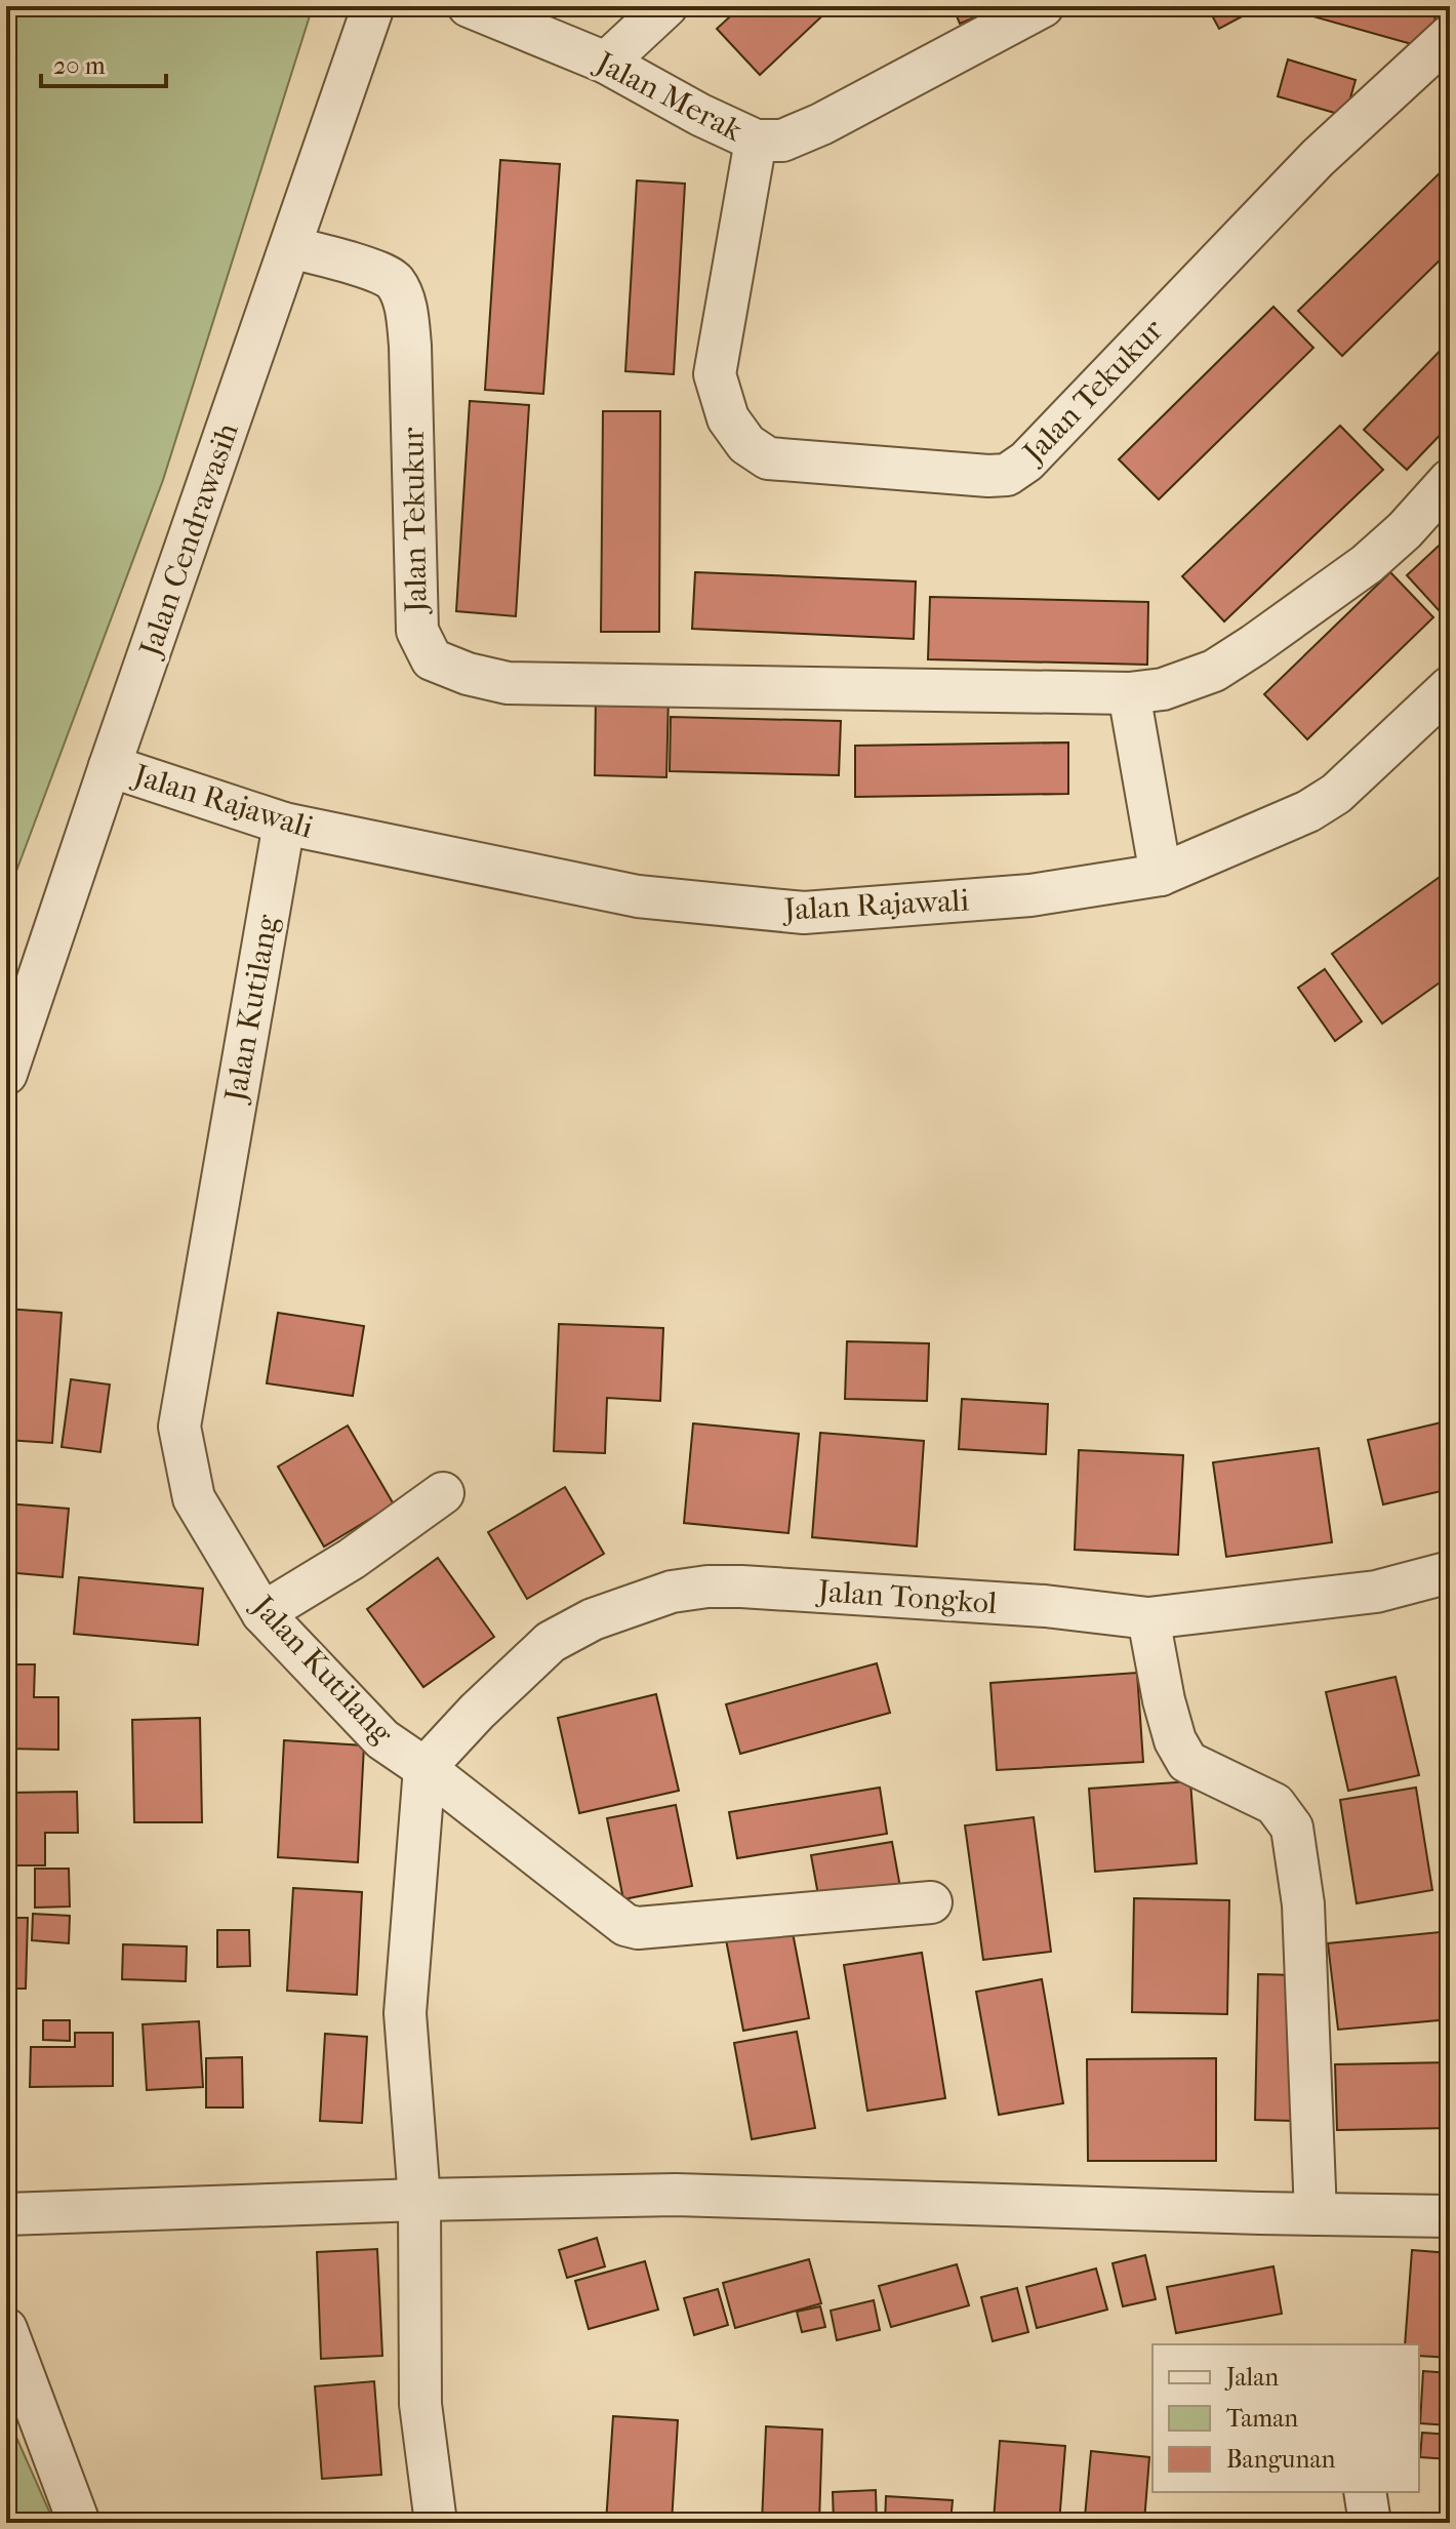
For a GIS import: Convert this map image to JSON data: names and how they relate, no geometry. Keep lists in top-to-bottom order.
{
  "streets": {
    "street": [
      "Jalan Merak",
      "Jalan Tekukur",
      "Jalan Cendrawasih",
      "Jalan Rajawali",
      "Jalan Kutilang",
      "Jalan Tongkol"
    ]
  },
  "crossings": [
    ["Jalan Merak", "Jalan Tekukur"],
    ["Jalan Tekukur", "Jalan Cendrawasih"],
    ["Jalan Cendrawasih", "Jalan Rajawali"],
    ["Jalan Rajawali", "Jalan Kutilang"],
    ["Jalan Kutilang", "Jalan Tongkol"]
  ],
  "legend": ["Jalan", "Taman", "Bangunan"],
  "scale_bar": "20 m"
}
